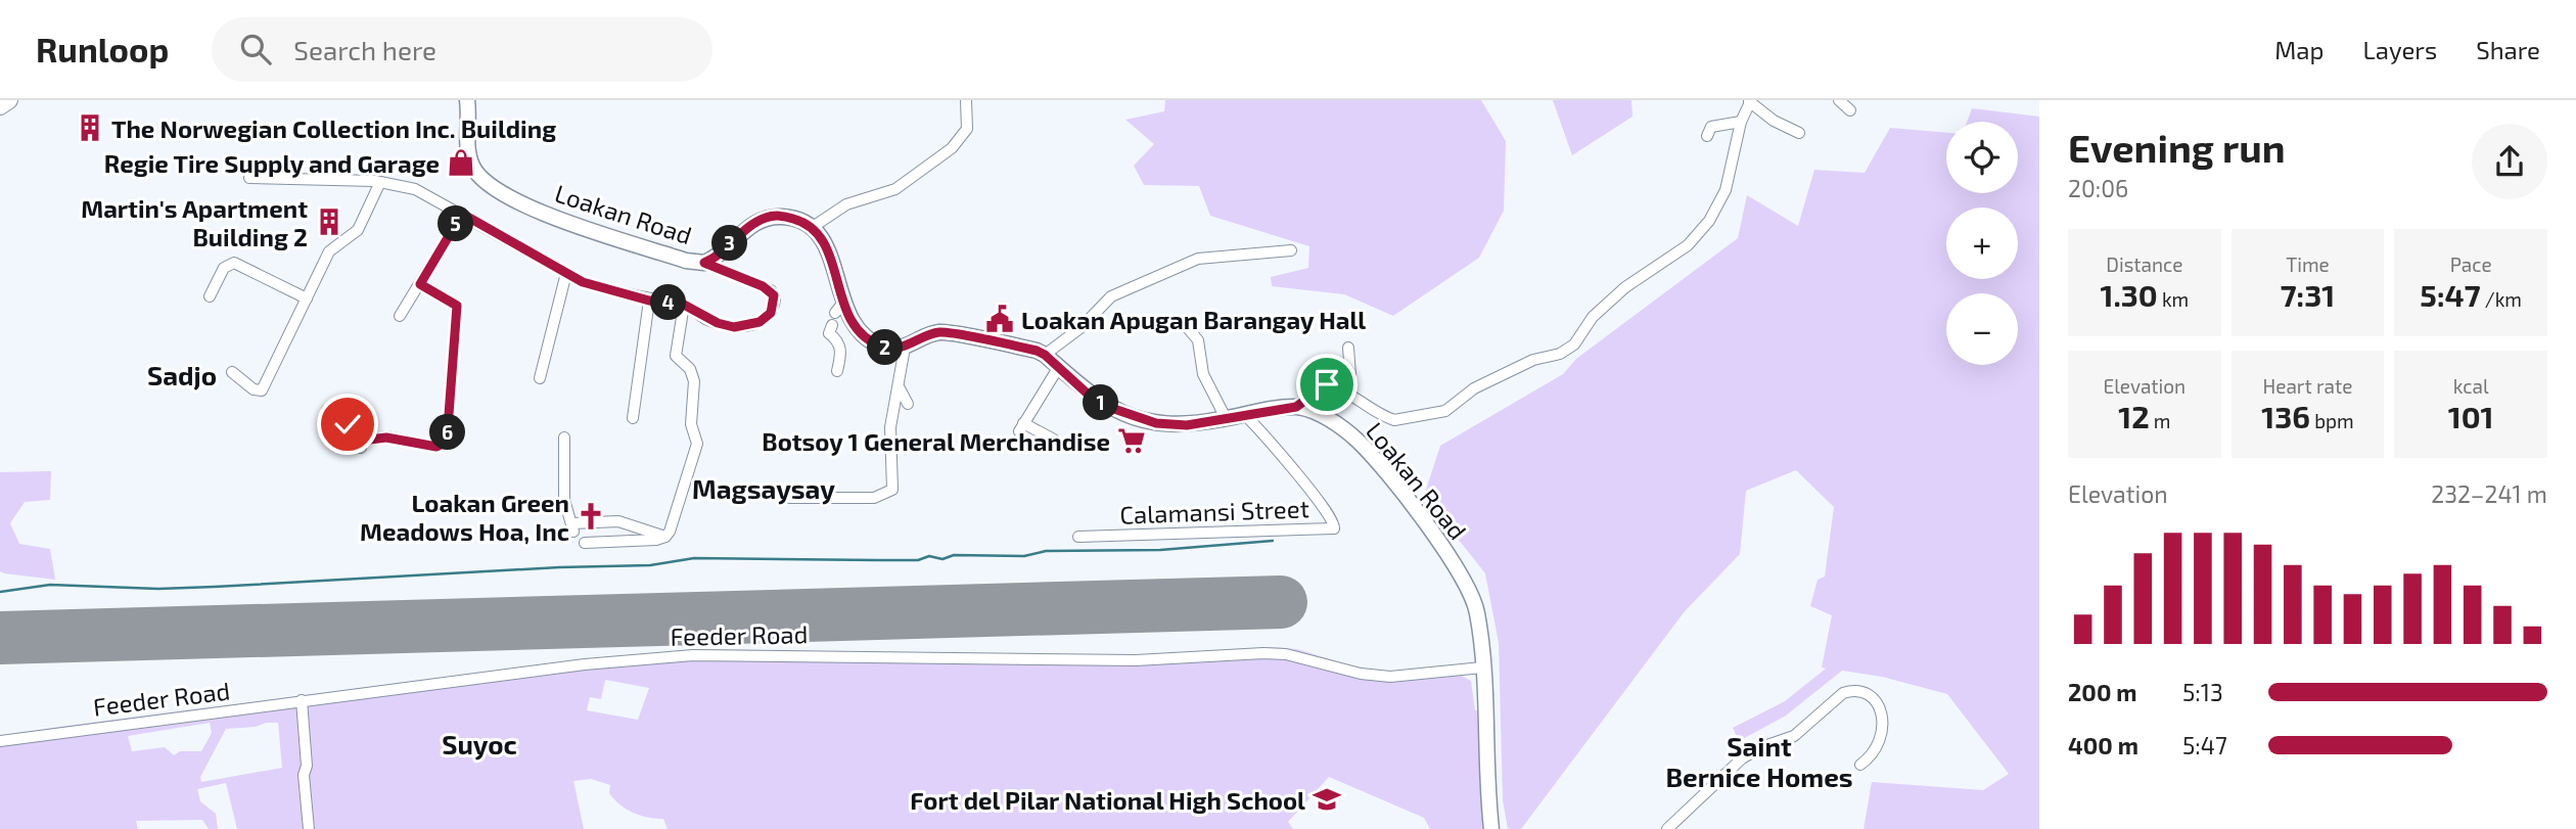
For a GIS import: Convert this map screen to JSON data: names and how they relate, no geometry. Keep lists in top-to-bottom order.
{
  "streets": {
    "main road": ["Loakan Road"],
    "street": ["Calamansi Street", "Feeder Road"]
  },
  "crossings": [
    ["Loakan Road", "Feeder Road"]
  ],
  "districts": [
    "Sadjo",
    "Magsaysay",
    "Suyoc",
    "Saint Bernice Homes"
  ],
  "places": {
    "building": ["The Norwegian Collection Inc. Building", "Martin's Apartment Building 2"],
    "shop": ["Regie Tire Supply and Garage"],
    "public building": ["Loakan Apugan Barangay Hall"],
    "supermarket": ["Botsoy 1 General Merchandise"],
    "church": ["Loakan Green Meadows Hoa, Inc"],
    "school or university": ["Fort del Pilar National High School"]
  },
  "page": {
    "header": "Runloop",
    "search": "Search here",
    "nav": ["Map", "Layers", "Share"],
    "heading": ["Evening run", "20:06"],
    "map_buttons": ["+", "−"],
    "pins": [
      "5",
      "3",
      "4",
      "2",
      "1",
      "6"
    ],
    "stats": [
      ["Distance", "1.30 km"],
      ["Time", "7:31"],
      ["Pace", "5:47 /km"],
      ["Elevation", "12 m"],
      ["Heart rate", "136 bpm"],
      ["kcal", "101"]
    ],
    "chart": ["Elevation", "232–241 m"],
    "list": [
      {
        "name": "200 m",
        "note": "5:13"
      },
      {
        "name": "400 m",
        "note": "5:47"
      }
    ]
  }
}
